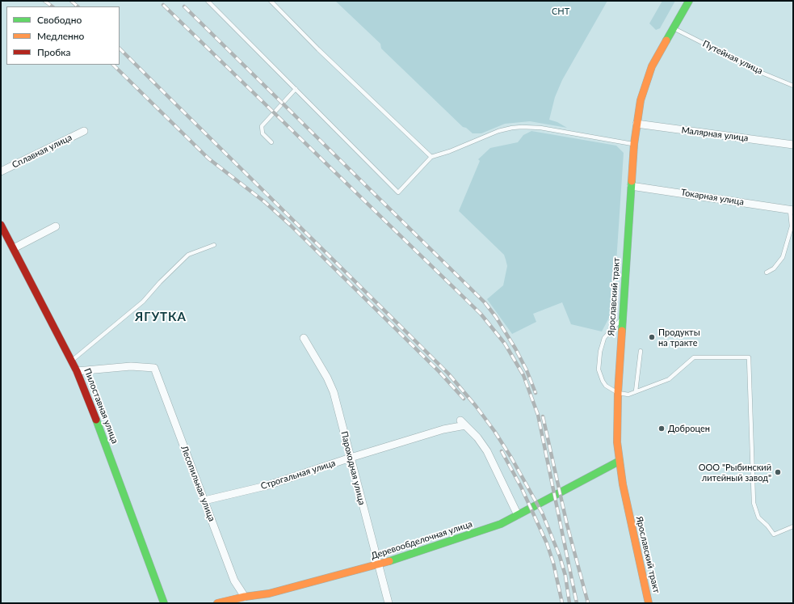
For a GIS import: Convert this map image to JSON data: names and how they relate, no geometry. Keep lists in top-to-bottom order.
{
  "streets": {
    "street": [
      "Малярная улица",
      "Сплавная улица",
      "Токарная улица",
      "Ярославский тракт",
      "Пилоставная улица",
      "Пароходная улица",
      "Строгальная улица",
      "Лесопильная улица",
      "Деревообделочная улица"
    ],
    "lane": ["Путейная улица"]
  },
  "crossings": [
    ["Путейная улица", "Ярославский тракт"],
    ["Малярная улица", "Ярославский тракт"],
    ["Токарная улица", "Ярославский тракт"],
    ["Ярославский тракт", "Деревообделочная улица"],
    ["Пилоставная улица", "Лесопильная улица"],
    ["Пароходная улица", "Строгальная улица"],
    ["Пароходная улица", "Деревообделочная улица"],
    ["Строгальная улица", "Лесопильная улица"],
    ["Строгальная улица", "Деревообделочная улица"],
    ["Лесопильная улица", "Деревообделочная улица"]
  ],
  "districts": ["ЯГУТКА"],
  "parks": ["СНТ"],
  "places": ["Продукты на тракте", "Доброцен", "ООО \"Рыбинский литейный завод\""],
  "legend": ["Свободно", "Медленно", "Пробка"]
}
